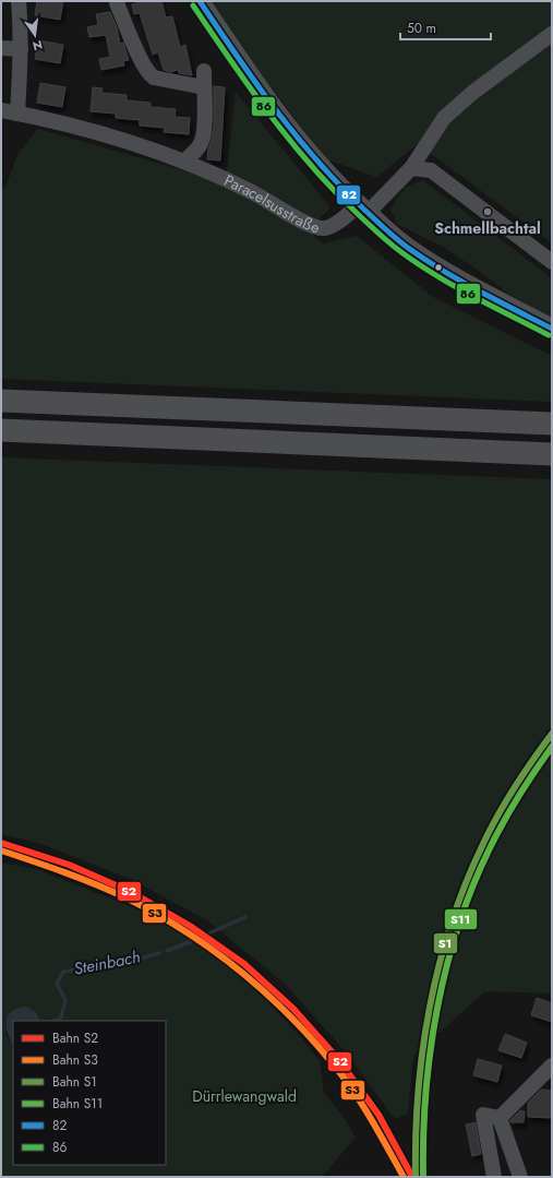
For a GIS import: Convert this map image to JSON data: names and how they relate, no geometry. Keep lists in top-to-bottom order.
{
  "streets": {
    "street": ["Paracelsusstraße"]
  },
  "water": ["Steinbach"],
  "parks": ["Dürrlewangwald"],
  "places": ["Schmellbachtal"],
  "lines": [
    "transit line 82",
    "transit line 86",
    "rail line S1",
    "rail line S11",
    "rail line S2",
    "rail line S3"
  ],
  "legend": [
    "Bahn S2",
    "Bahn S3",
    "Bahn S1",
    "Bahn S11",
    "82",
    "86"
  ],
  "scale_bar": "50 m",
  "north": "bottom"
}
